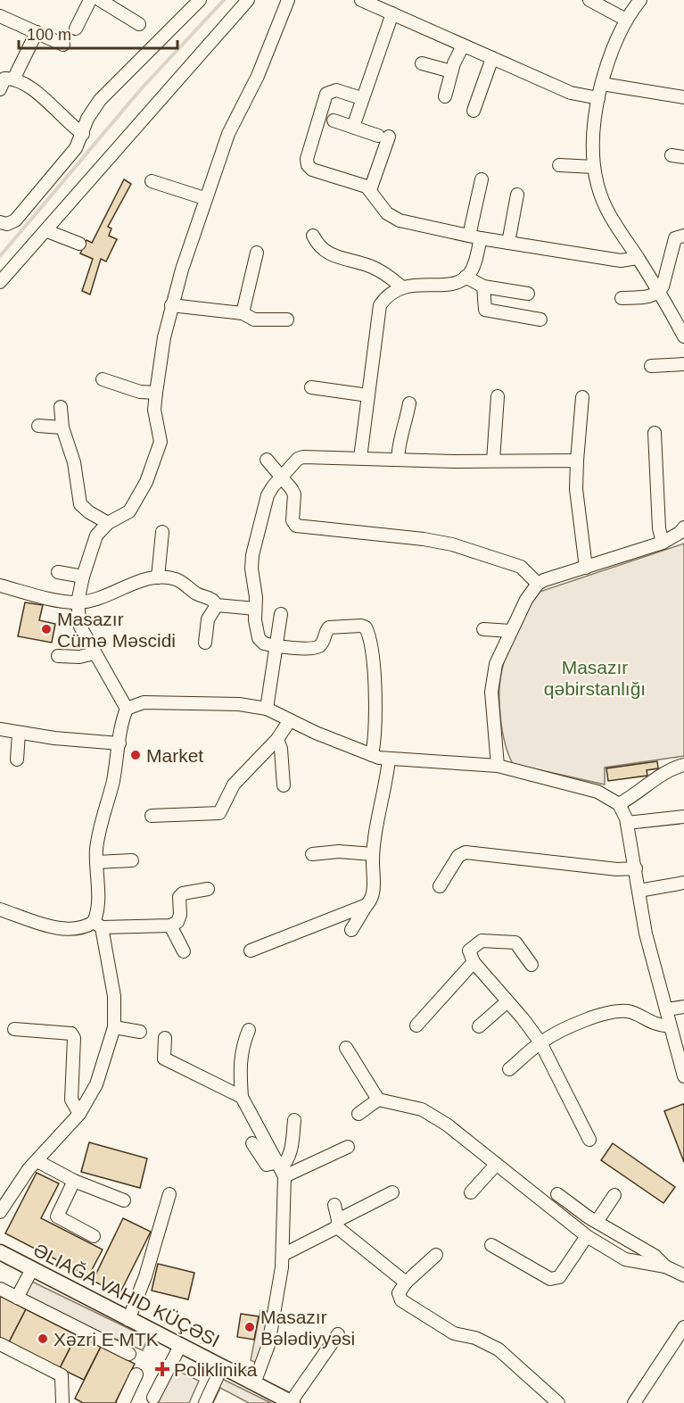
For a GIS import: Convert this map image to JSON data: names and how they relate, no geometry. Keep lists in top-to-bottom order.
{
  "streets": {
    "main road": ["ƏLIAĞA VAHID KÜÇƏSI"]
  },
  "parks": ["Masazır qəbirstanlığı"],
  "places": {
    "other": [
      "Masazır Cümə Məscidi",
      "Market",
      "Masazır Bələdiyyəsi",
      "Xəzri E MTK"
    ],
    "health": ["Poliklinika"]
  },
  "scale_bar": "100 m"
}
